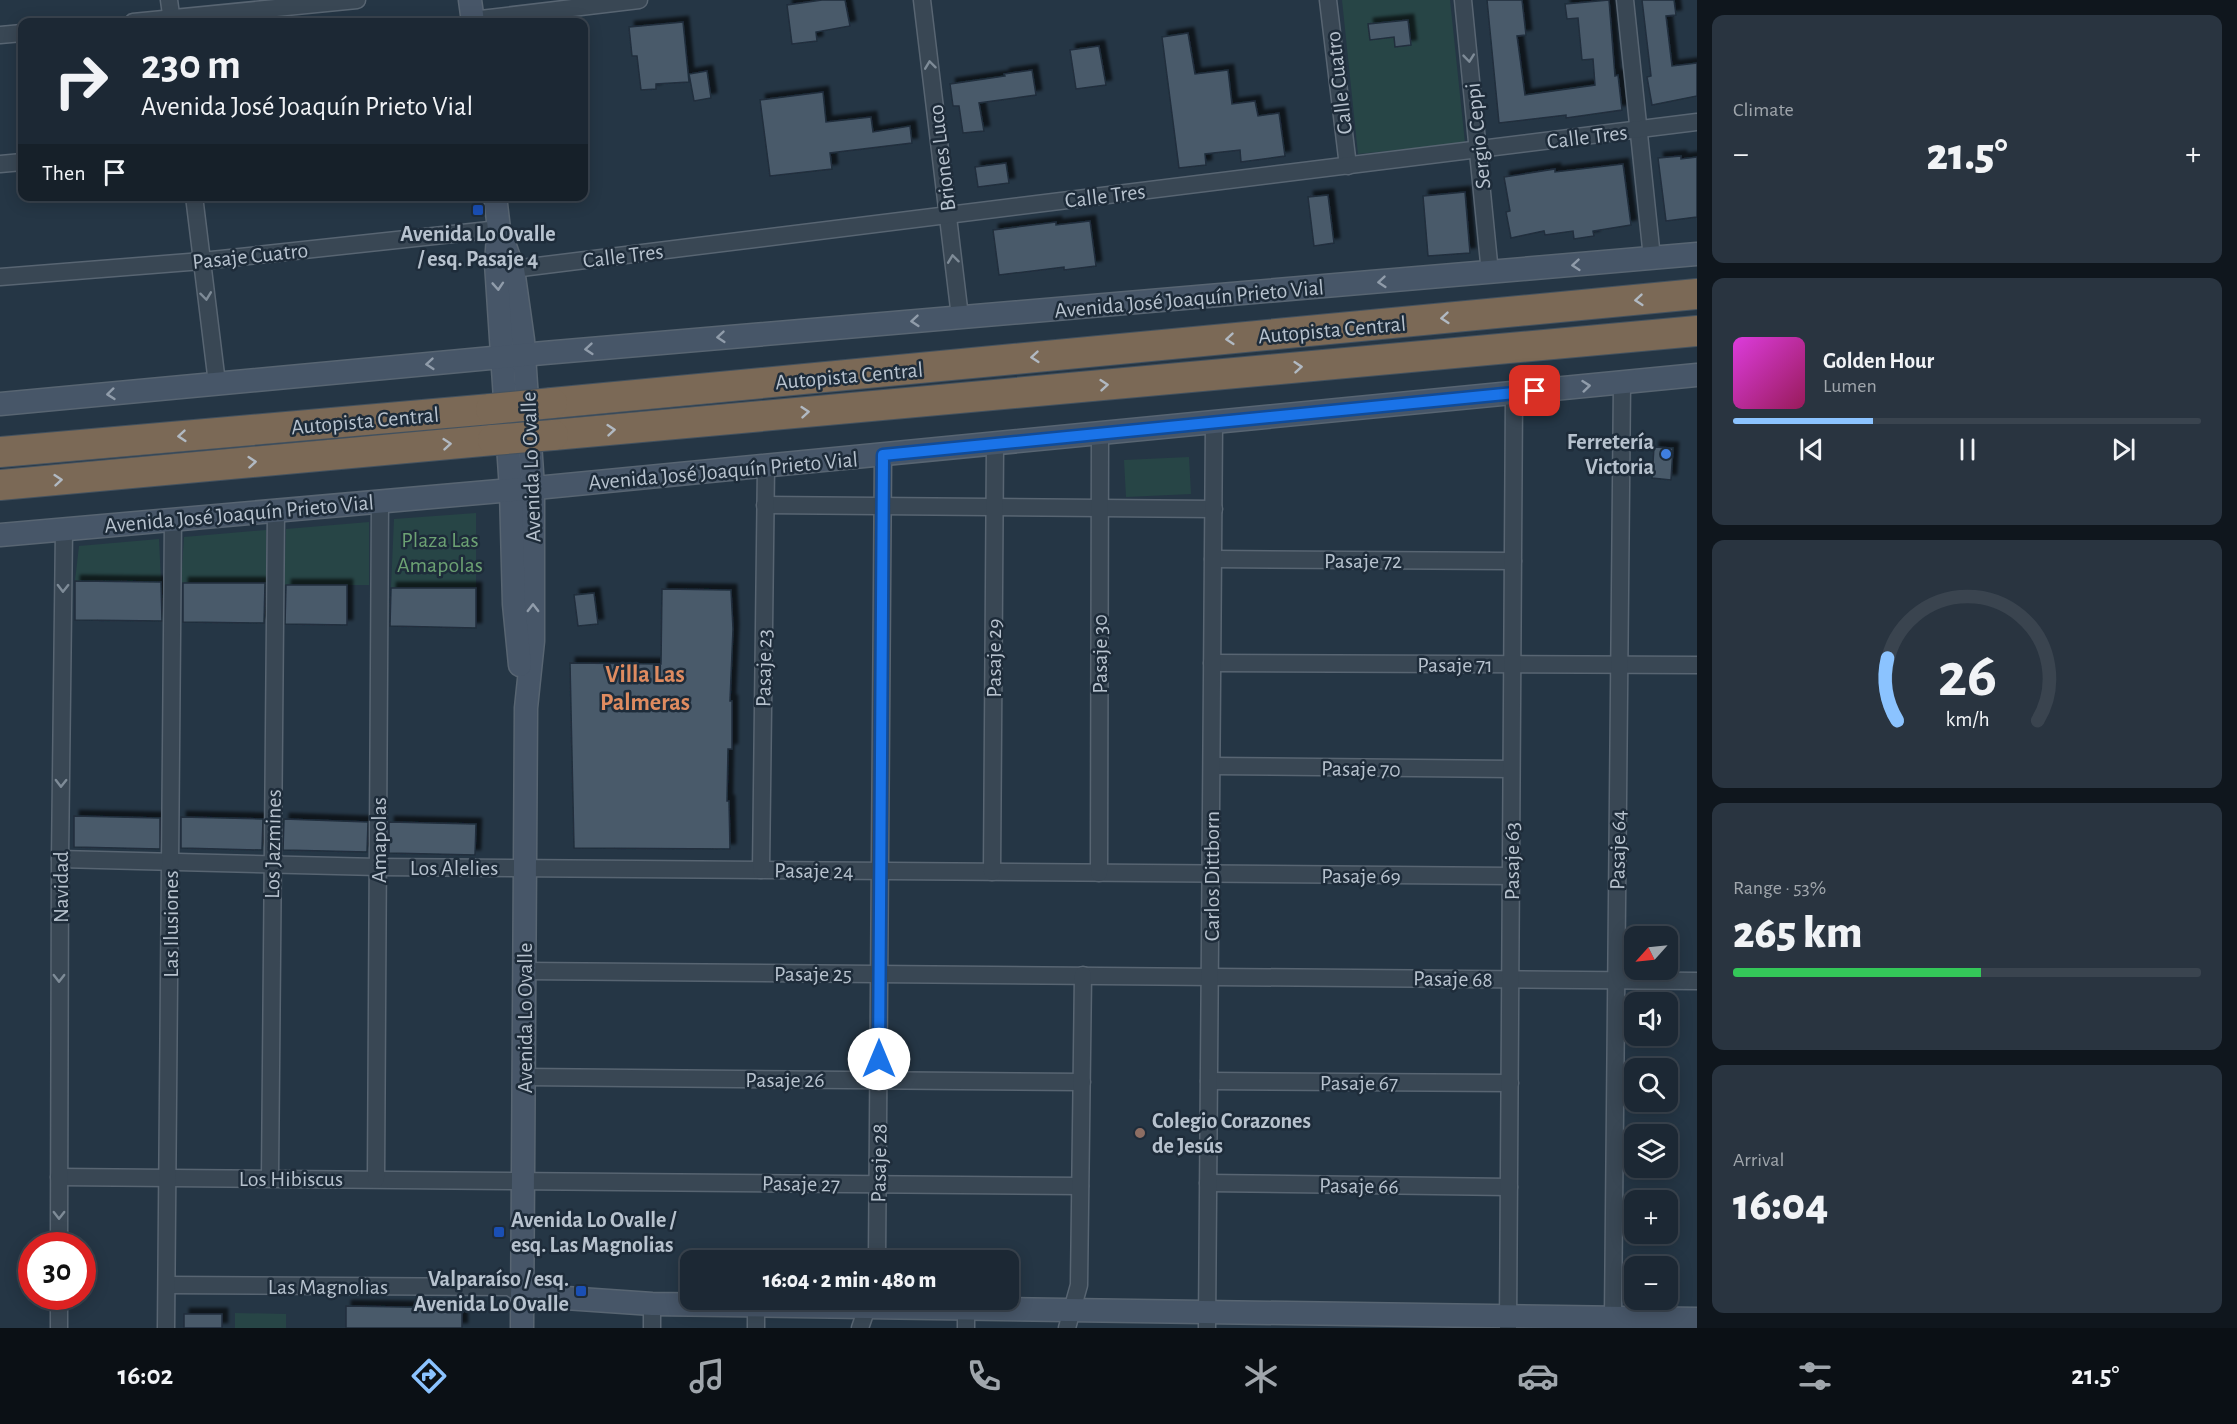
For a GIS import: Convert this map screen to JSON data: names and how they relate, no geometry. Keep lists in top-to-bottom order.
{
  "streets": {
    "highway": ["Autopista Central"],
    "main road": ["Avenida José Joaquín Prieto Vial", "Avenida Lo Ovalle"],
    "street": [
      "Calle Cuatro",
      "Sergio Ceppi",
      "Calle Tres",
      "Briones Luco",
      "Pasaje Cuatro",
      "Pasaje 72",
      "Pasaje 30",
      "Pasaje 29",
      "Pasaje 71",
      "Pasaje 23",
      "Pasaje 70",
      "Amapolas",
      "Los Jazmines",
      "Pasaje 64",
      "Pasaje 63",
      "Los Alelies",
      "Pasaje 24",
      "Pasaje 69",
      "Carlos Dittborn",
      "Navidad",
      "Las Ilusiones",
      "Pasaje 25",
      "Pasaje 68",
      "Pasaje 26",
      "Pasaje 67",
      "Pasaje 28",
      "Los Hibiscus",
      "Pasaje 27",
      "Pasaje 66",
      "Las Magnolias"
    ]
  },
  "crossings": [
    ["Calle Cuatro", "Calle Tres"],
    ["Sergio Ceppi", "Calle Tres"],
    ["Sergio Ceppi", "Avenida José Joaquín Prieto Vial"],
    ["Calle Tres", "Briones Luco"],
    ["Calle Tres", "Avenida Lo Ovalle"],
    ["Briones Luco", "Avenida José Joaquín Prieto Vial"],
    ["Pasaje Cuatro", "Avenida Lo Ovalle"],
    ["Avenida José Joaquín Prieto Vial", "Avenida Lo Ovalle"],
    ["Avenida José Joaquín Prieto Vial", "Pasaje 30"],
    ["Avenida José Joaquín Prieto Vial", "Pasaje 29"],
    ["Avenida José Joaquín Prieto Vial", "Pasaje 23"],
    ["Avenida José Joaquín Prieto Vial", "Amapolas"],
    ["Avenida José Joaquín Prieto Vial", "Los Jazmines"],
    ["Avenida José Joaquín Prieto Vial", "Pasaje 64"],
    ["Avenida José Joaquín Prieto Vial", "Pasaje 63"],
    ["Avenida José Joaquín Prieto Vial", "Carlos Dittborn"],
    ["Avenida José Joaquín Prieto Vial", "Navidad"],
    ["Avenida José Joaquín Prieto Vial", "Las Ilusiones"],
    ["Avenida José Joaquín Prieto Vial", "Pasaje 28"],
    ["Avenida Lo Ovalle", "Los Alelies"],
    ["Avenida Lo Ovalle", "Pasaje 24"],
    ["Avenida Lo Ovalle", "Pasaje 25"],
    ["Avenida Lo Ovalle", "Pasaje 26"],
    ["Avenida Lo Ovalle", "Los Hibiscus"],
    ["Avenida Lo Ovalle", "Pasaje 27"],
    ["Avenida Lo Ovalle", "Las Magnolias"],
    ["Pasaje 72", "Pasaje 63"],
    ["Pasaje 72", "Carlos Dittborn"],
    ["Pasaje 30", "Pasaje 24"],
    ["Pasaje 29", "Pasaje 24"],
    ["Pasaje 71", "Pasaje 64"],
    ["Pasaje 71", "Pasaje 63"],
    ["Pasaje 71", "Carlos Dittborn"],
    ["Pasaje 23", "Pasaje 24"],
    ["Pasaje 70", "Pasaje 63"],
    ["Pasaje 70", "Carlos Dittborn"],
    ["Amapolas", "Los Alelies"],
    ["Amapolas", "Los Hibiscus"],
    ["Los Jazmines", "Los Alelies"],
    ["Los Jazmines", "Los Hibiscus"],
    ["Pasaje 64", "Pasaje 68"],
    ["Pasaje 63", "Pasaje 69"],
    ["Pasaje 63", "Pasaje 68"],
    ["Pasaje 63", "Pasaje 67"],
    ["Pasaje 63", "Pasaje 66"],
    ["Los Alelies", "Pasaje 24"],
    ["Los Alelies", "Navidad"],
    ["Los Alelies", "Las Ilusiones"],
    ["Pasaje 24", "Pasaje 69"],
    ["Pasaje 24", "Carlos Dittborn"],
    ["Pasaje 24", "Pasaje 28"],
    ["Pasaje 69", "Carlos Dittborn"],
    ["Carlos Dittborn", "Pasaje 25"],
    ["Carlos Dittborn", "Pasaje 68"],
    ["Carlos Dittborn", "Pasaje 67"],
    ["Carlos Dittborn", "Pasaje 66"],
    ["Navidad", "Los Hibiscus"],
    ["Las Ilusiones", "Los Hibiscus"],
    ["Las Ilusiones", "Las Magnolias"],
    ["Pasaje 25", "Pasaje 68"],
    ["Pasaje 25", "Pasaje 28"],
    ["Pasaje 26", "Pasaje 28"],
    ["Pasaje 28", "Pasaje 27"],
    ["Los Hibiscus", "Pasaje 27"]
  ],
  "one_way": ["Sergio Ceppi", "Briones Luco", "Navidad"],
  "districts": ["Villa Las Palmeras"],
  "parks": ["Plaza Las Amapolas"],
  "places": {
    "transit": ["Avenida Lo Ovalle / esq. Pasaje 4", "Avenida Lo Ovalle / esq. Las Magnolias", "Valparaíso / esq. Avenida Lo Ovalle"],
    "other": ["Ferretería Victoria", "Colegio Corazones de Jesús"]
  },
  "north": "bottom left",
  "page": {
    "tile": [
      "Climate",
      ["Range · 53%", "265 km"],
      ["Arrival", "16:04"]
    ],
    "turn": ["230 m", "Avenida José Joaquín Prieto Vial"],
    "heat": ["−", "21.5°", "+"],
    "then": "Then",
    "song": ["Golden Hour", "Lumen"],
    "map_buttons": ["+", "−"],
    "limit": "30",
    "trip": "16:04 · 2 min · 480 m",
    "tabs": ["16:02", "21.5°"],
    "gauge": ["26", "km/h"]
  }
}
